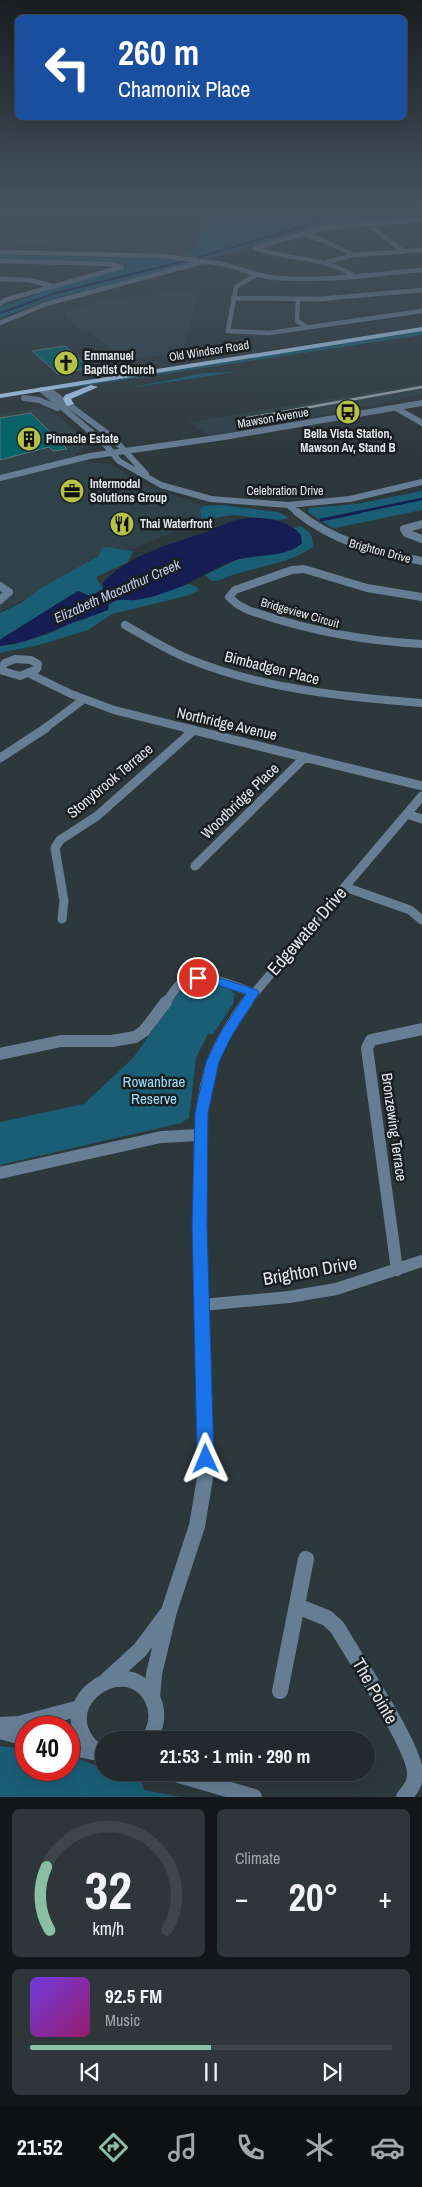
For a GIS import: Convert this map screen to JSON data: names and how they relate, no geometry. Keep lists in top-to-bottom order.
{
  "streets": {
    "highway": ["Old Windsor Road"],
    "street": [
      "Mawson Avenue",
      "Celebration Drive",
      "Brighton Drive",
      "Bridgeview Circuit",
      "Bimbadgen Place",
      "Northridge Avenue",
      "Stonybrook Terrace",
      "Woodbridge Place",
      "Edgewater Drive",
      "Bronzewing Terrace",
      "The Pointe"
    ]
  },
  "crossings": [
    ["Old Windsor Road", "Celebration Drive"],
    ["Mawson Avenue", "Celebration Drive"],
    ["Celebration Drive", "Brighton Drive"],
    ["Brighton Drive", "Edgewater Drive"],
    ["Brighton Drive", "Bronzewing Terrace"],
    ["Northridge Avenue", "Stonybrook Terrace"],
    ["Northridge Avenue", "Woodbridge Place"]
  ],
  "water": ["Elizabeth Macarthur Creek"],
  "parks": ["Rowanbrae Reserve"],
  "places": {
    "church": ["Emmanuel Baptist Church"],
    "bus stop": ["Bella Vista Station, Mawson Av, Stand B"],
    "building": ["Pinnacle Estate"],
    "office": ["Intermodal Solutions Group"],
    "restaurant": ["Thai Waterfront"]
  },
  "page": {
    "turn": ["260 m", "Chamonix Place"],
    "limit": "40",
    "trip": "21:53 · 1 min · 290 m",
    "tile": "Climate",
    "heat": ["−", "20°", "+"],
    "song": ["92.5 FM", "Music"],
    "tabs": "21:52",
    "gauge": ["32", "km/h"]
  }
}
